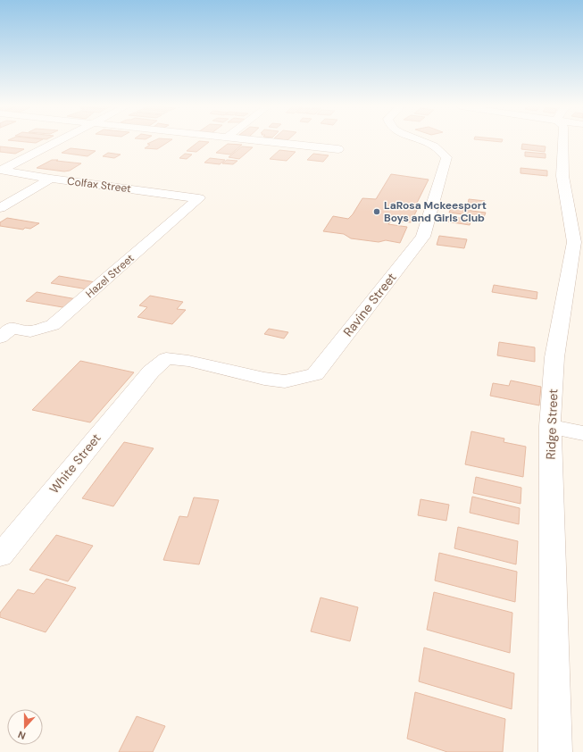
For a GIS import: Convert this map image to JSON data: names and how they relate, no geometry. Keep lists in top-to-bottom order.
{
  "streets": {
    "street": [
      "Colfax Street",
      "Hazel Street",
      "Ravine Street",
      "Ridge Street",
      "White Street"
    ]
  },
  "crossings": [
    ["Colfax Street", "Hazel Street"],
    ["Ravine Street", "White Street"]
  ],
  "places": ["LaRosa Mckeesport Boys and Girls Club"],
  "north": "bottom"
}
